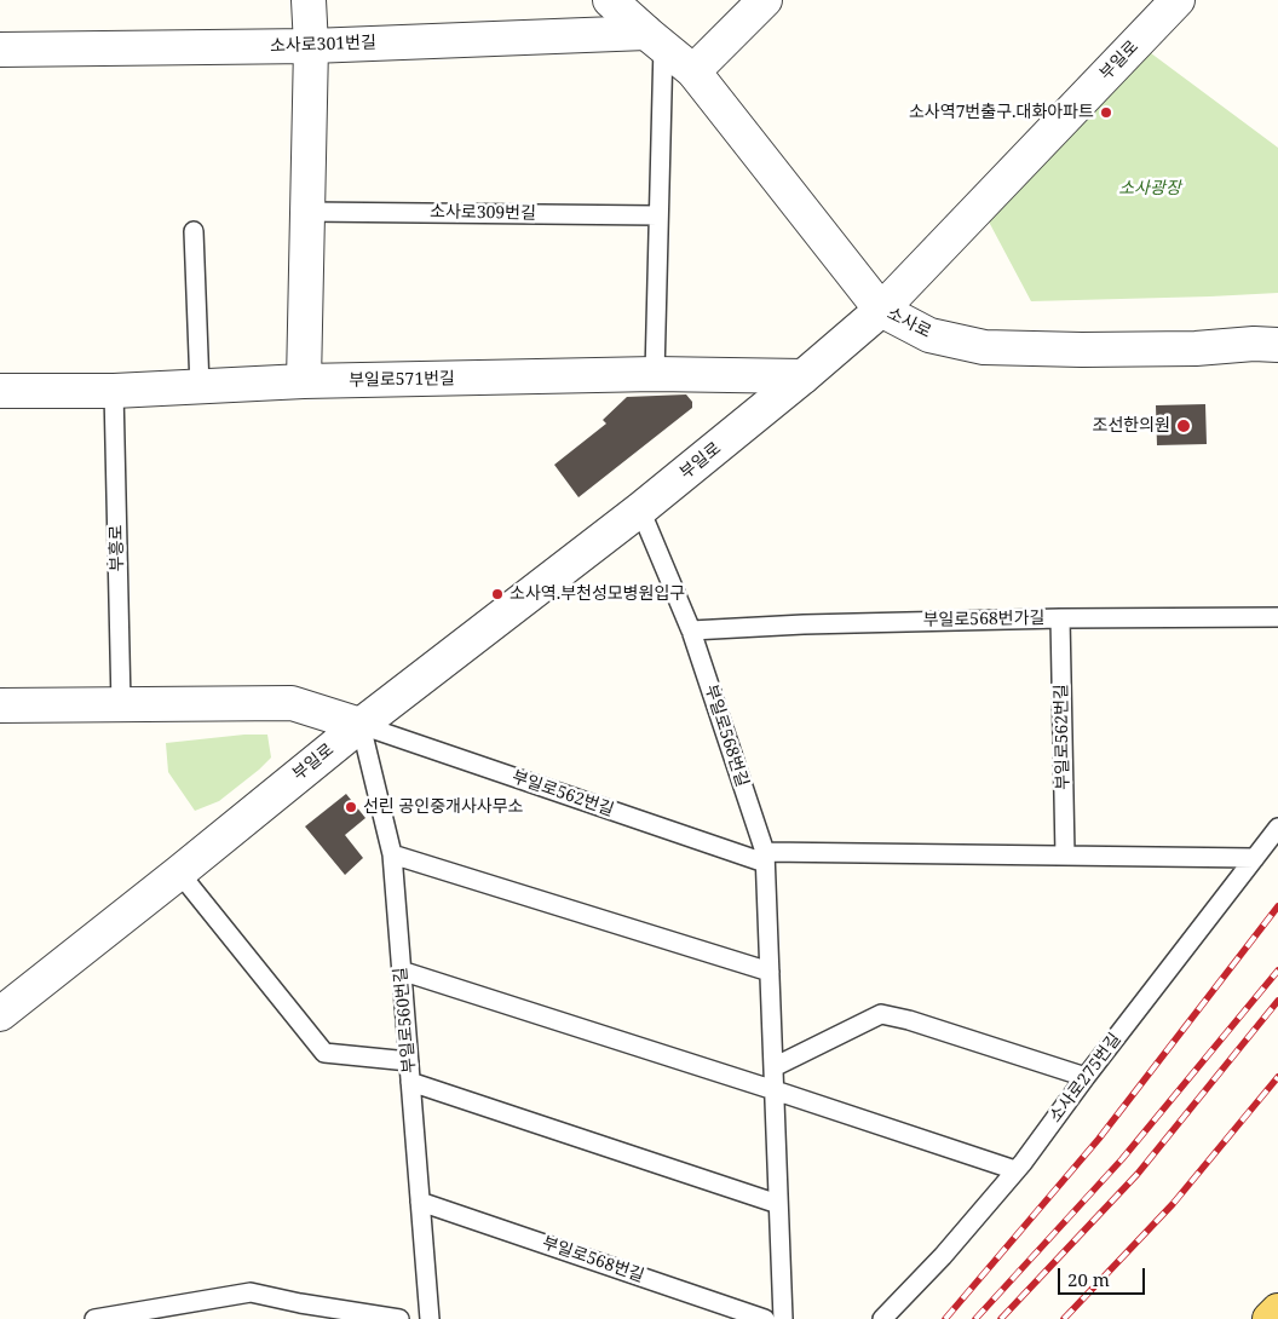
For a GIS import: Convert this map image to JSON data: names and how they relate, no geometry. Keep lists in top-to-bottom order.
{
  "streets": {
    "street": [
      "소사로301번길",
      "부일로",
      "소사로",
      "부일로571번길"
    ],
    "lane": [
      "소사로309번길",
      "부흥로",
      "부일로568번가길",
      "부일로568번길",
      "부일로562번길",
      "부일로560번길",
      "소사로275번길"
    ]
  },
  "crossings": [
    ["소사로301번길", "소사로"],
    ["부일로", "소사로"],
    ["부일로", "부일로571번길"],
    ["부일로", "부일로568번길"],
    ["부일로", "부일로562번길"],
    ["부일로", "부일로560번길"],
    ["부일로571번길", "부흥로"],
    ["부일로568번가길", "부일로568번길"],
    ["부일로568번가길", "부일로562번길"],
    ["부일로568번길", "부일로562번길"],
    ["부일로568번길", "부일로560번길"],
    ["부일로562번길", "부일로560번길"],
    ["부일로562번길", "소사로275번길"]
  ],
  "parks": ["소사광장"],
  "places": [
    "소사역7번출구.대화아파트",
    "조선한의원",
    "소사역.부천성모병원입구",
    "선린 공인중개사사무소"
  ],
  "scale_bar": "20 m"
}
